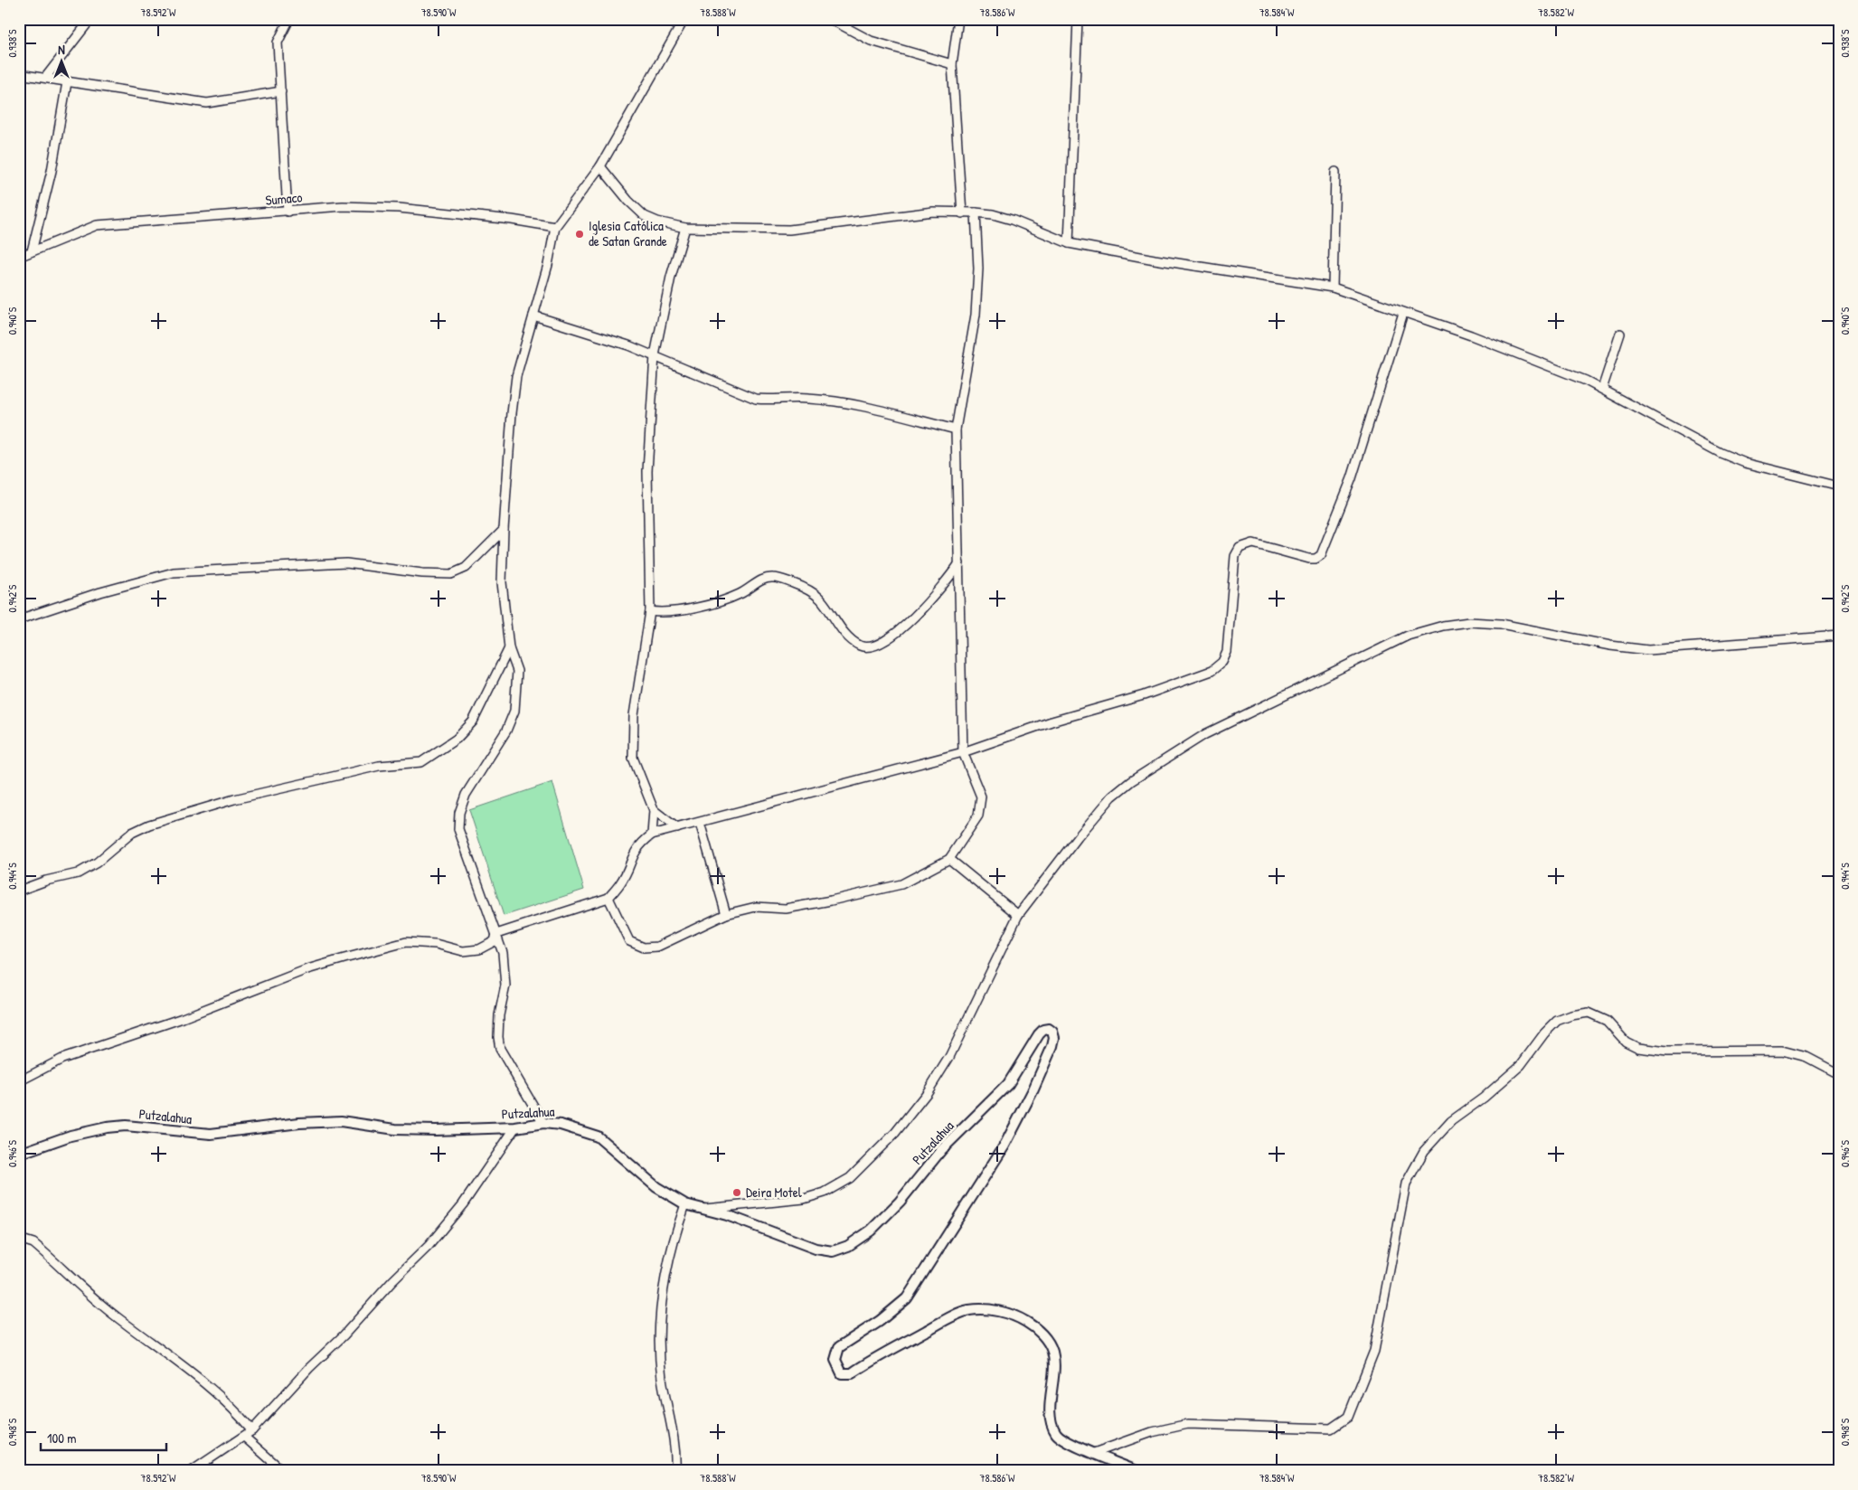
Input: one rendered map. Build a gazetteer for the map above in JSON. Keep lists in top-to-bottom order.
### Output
{
  "streets": {
    "street": ["Sumaco", "Putzalahua"]
  },
  "places": ["Iglesia Católica de Satan Grande", "Deira Motel"],
  "scale_bar": "100 m",
  "north": "top",
  "coordinates": [
    "78.592°W",
    "78.590°W",
    "78.588°W",
    "78.586°W",
    "78.584°W",
    "78.582°W",
    "0.938°S",
    "0.940°S",
    "0.942°S",
    "0.944°S",
    "0.946°S",
    "0.948°S"
  ]
}
